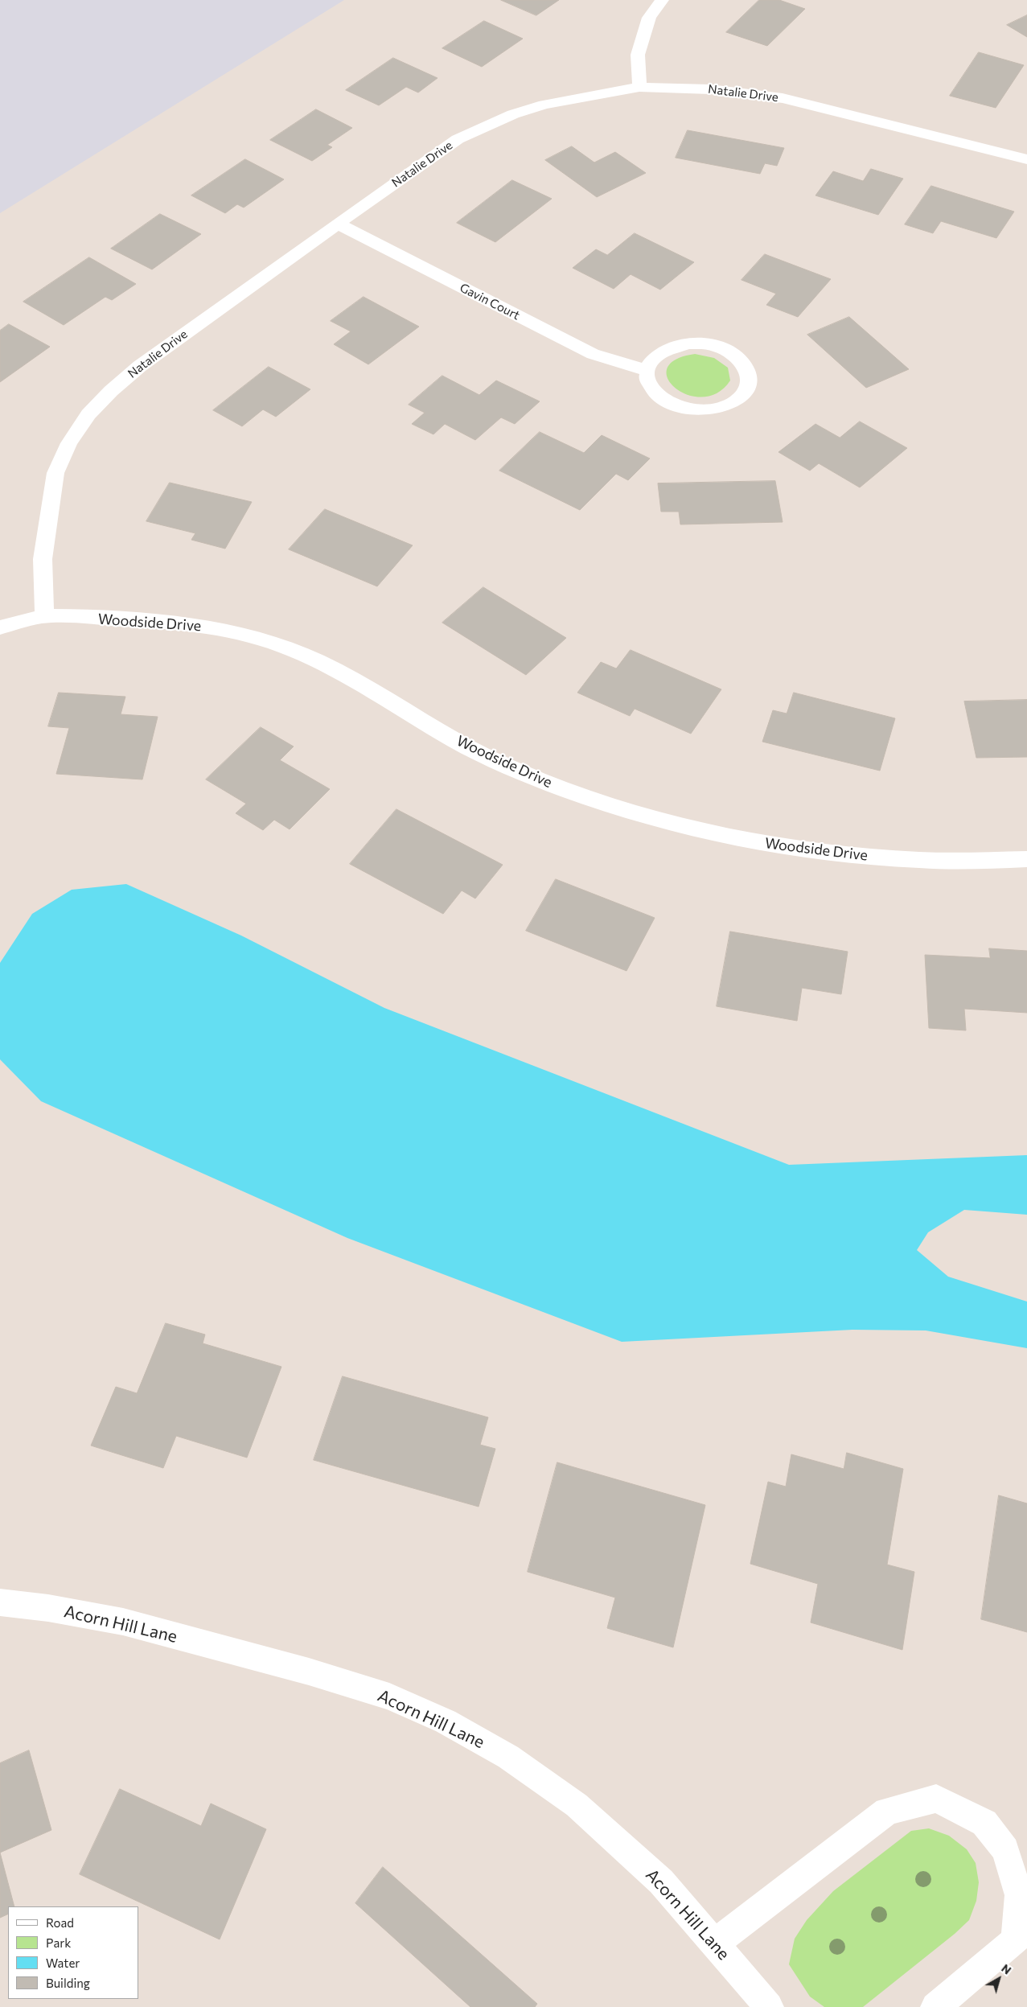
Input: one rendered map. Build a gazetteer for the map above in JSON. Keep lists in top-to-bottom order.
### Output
{
  "streets": {
    "street": [
      "Natalie Drive",
      "Gavin Court",
      "Woodside Drive",
      "Acorn Hill Lane"
    ]
  },
  "crossings": [
    ["Natalie Drive", "Gavin Court"],
    ["Natalie Drive", "Woodside Drive"]
  ],
  "legend": [
    "Road",
    "Park",
    "Water",
    "Building"
  ],
  "north": "top right"
}
